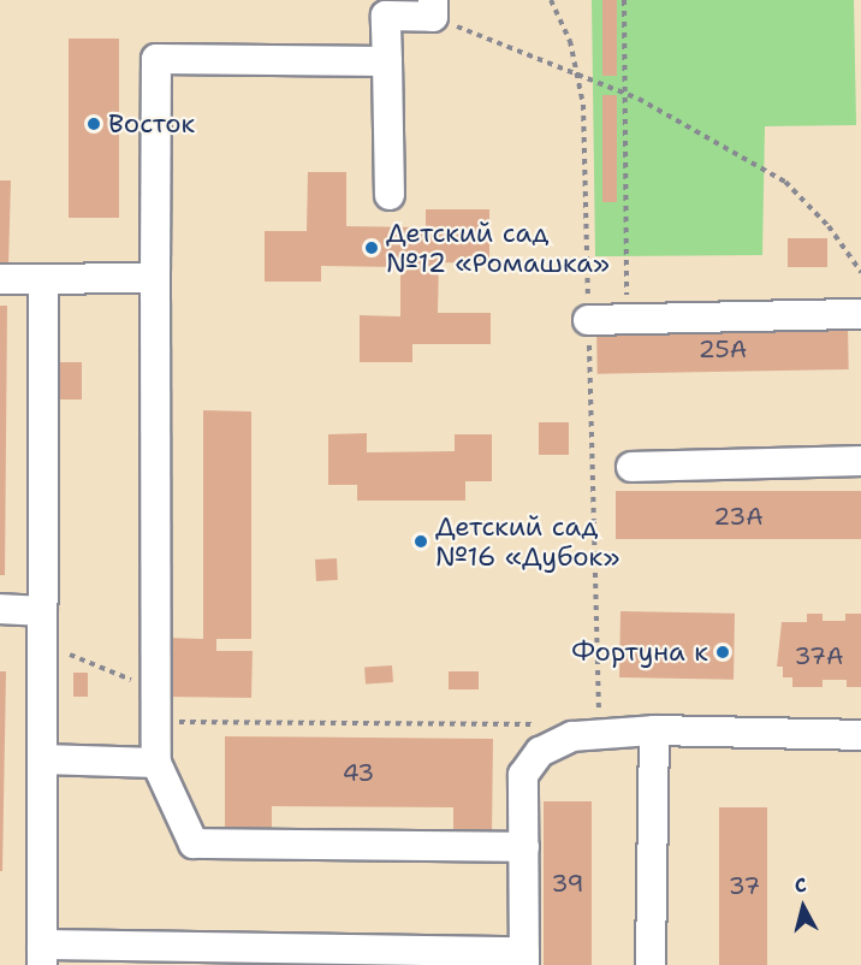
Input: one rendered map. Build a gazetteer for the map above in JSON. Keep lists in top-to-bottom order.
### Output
{
  "places": [
    "Восток",
    "Детский сад №12 «Ромашка»",
    "Детский сад №16 «Дубок»",
    "Фортуна к"
  ],
  "house_numbers": [
    "25А",
    "23А",
    "37А",
    "43",
    "39",
    "37"
  ],
  "north": "top"
}
